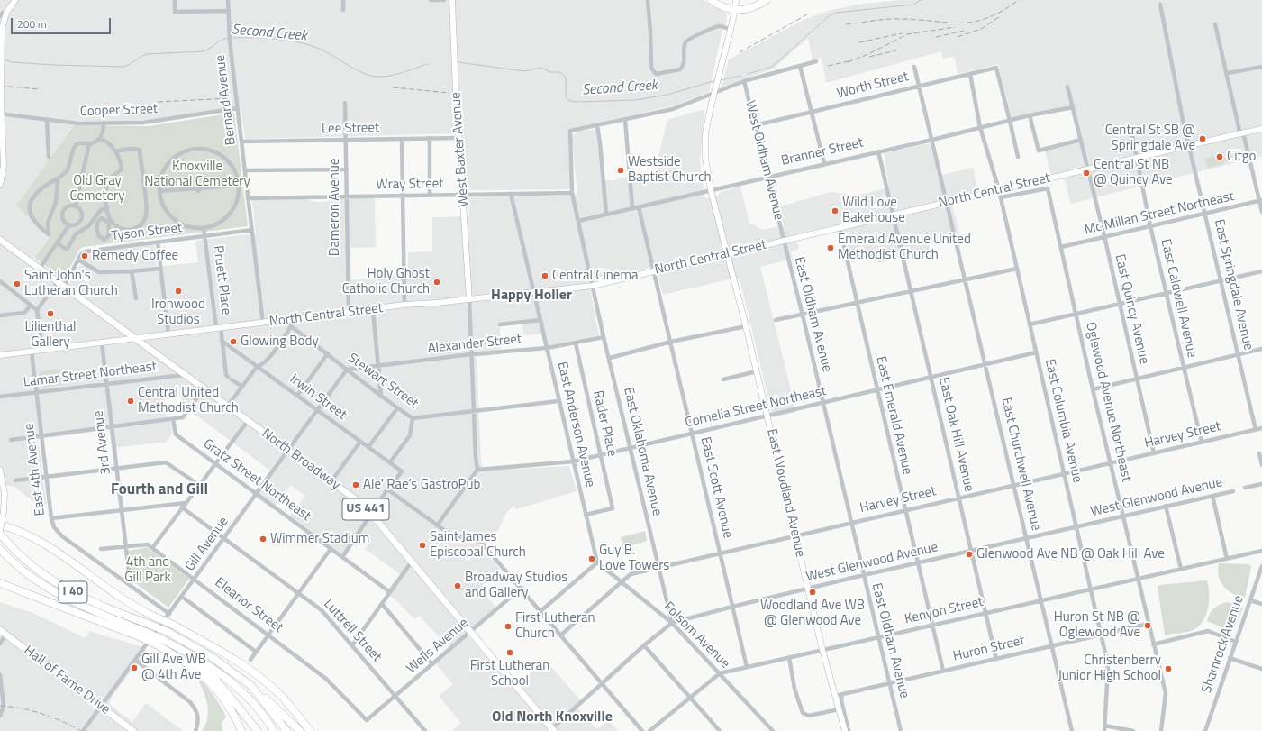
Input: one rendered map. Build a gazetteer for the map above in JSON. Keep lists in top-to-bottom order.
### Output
{
  "streets": {
    "highway": ["I 40"],
    "main road": [
      "West Baxter Avenue",
      "North Central Street",
      "North Broadway",
      "East Woodland Avenue",
      "US 441",
      "Hall of Fame Drive"
    ],
    "street": [
      "Worth Street",
      "Bernard Avenue",
      "Cooper Street",
      "Lee Street",
      "Branner Street",
      "West Oldham Avenue",
      "Wray Street",
      "Dameron Avenue",
      "Mc Millan Street Northeast",
      "Tyson Street",
      "Pruett Place",
      "East Springdale Avenue",
      "East Caldwell Avenue",
      "East Quincy Avenue",
      "East Oldham Avenue",
      "Alexander Street",
      "Lamar Street Northeast",
      "Stewart Street",
      "Irwin Street",
      "Oglewood Avenue Northeast",
      "Cornelia Street Northeast",
      "East Emerald Avenue",
      "East Columbia Avenue",
      "Rader Place",
      "East Anderson Avenue",
      "East Oak Hill Avenue",
      "Harvey Street",
      "3rd Avenue",
      "East Oklahoma Avenue",
      "East Churchwell Avenue",
      "East 4th Avenue",
      "Gratz Street Northeast",
      "East Scott Avenue",
      "West Glenwood Avenue",
      "Gill Avenue",
      "Eleanor Street",
      "Kenyon Street",
      "Luttrell Street",
      "Folsom Avenue",
      "Shamrock Avenue",
      "Wells Avenue",
      "Huron Street"
    ]
  },
  "crossings": [
    ["Worth Street", "Branner Street"],
    ["Worth Street", "West Oldham Avenue"],
    ["Worth Street", "East Columbia Avenue"],
    ["Worth Street", "East Churchwell Avenue"],
    ["Bernard Avenue", "Cooper Street"],
    ["Bernard Avenue", "Lee Street"],
    ["Bernard Avenue", "Wray Street"],
    ["Bernard Avenue", "North Central Street"],
    ["Bernard Avenue", "Tyson Street"],
    ["Lee Street", "West Baxter Avenue"],
    ["Lee Street", "Dameron Avenue"],
    ["West Baxter Avenue", "Wray Street"],
    ["West Baxter Avenue", "North Central Street"],
    ["Branner Street", "West Oldham Avenue"],
    ["Branner Street", "East Quincy Avenue"],
    ["Branner Street", "East Columbia Avenue"],
    ["Branner Street", "East Oak Hill Avenue"],
    ["Branner Street", "East Oklahoma Avenue"],
    ["Branner Street", "East Churchwell Avenue"],
    ["Branner Street", "East Scott Avenue"],
    ["Branner Street", "East Woodland Avenue"],
    ["West Oldham Avenue", "North Central Street"],
    ["West Oldham Avenue", "East Oldham Avenue"],
    ["Wray Street", "Dameron Avenue"],
    ["Wray Street", "East Anderson Avenue"],
    ["Wray Street", "East Oklahoma Avenue"],
    ["North Central Street", "Dameron Avenue"],
    ["North Central Street", "Pruett Place"],
    ["North Central Street", "East Springdale Avenue"],
    ["North Central Street", "East Caldwell Avenue"],
    ["North Central Street", "East Quincy Avenue"],
    ["North Central Street", "East Oldham Avenue"],
    ["North Central Street", "East Emerald Avenue"],
    ["North Central Street", "East Columbia Avenue"],
    ["North Central Street", "East Anderson Avenue"],
    ["North Central Street", "East Oak Hill Avenue"],
    ["North Central Street", "3rd Avenue"],
    ["North Central Street", "East Oklahoma Avenue"],
    ["North Central Street", "North Broadway"],
    ["North Central Street", "East Churchwell Avenue"],
    ["North Central Street", "East 4th Avenue"],
    ["North Central Street", "East Scott Avenue"],
    ["North Central Street", "East Woodland Avenue"],
    ["Mc Millan Street Northeast", "East Springdale Avenue"],
    ["Mc Millan Street Northeast", "East Caldwell Avenue"],
    ["Mc Millan Street Northeast", "East Quincy Avenue"],
    ["Mc Millan Street Northeast", "Oglewood Avenue Northeast"],
    ["Tyson Street", "Pruett Place"],
    ["Tyson Street", "North Broadway"],
    ["Pruett Place", "Irwin Street"],
    ["East Springdale Avenue", "Harvey Street"],
    ["East Caldwell Avenue", "Harvey Street"],
    ["East Quincy Avenue", "Harvey Street"],
    ["East Oldham Avenue", "Cornelia Street Northeast"],
    ["East Oldham Avenue", "Harvey Street"],
    ["East Oldham Avenue", "West Glenwood Avenue"],
    ["East Oldham Avenue", "Kenyon Street"],
    ["East Oldham Avenue", "Huron Street"],
    ["Alexander Street", "Stewart Street"],
    ["Alexander Street", "Rader Place"],
    ["Alexander Street", "East Anderson Avenue"],
    ["Alexander Street", "East Oklahoma Avenue"],
    ["Alexander Street", "Gill Avenue"],
    ["Lamar Street Northeast", "3rd Avenue"],
    ["Lamar Street Northeast", "North Broadway"],
    ["Lamar Street Northeast", "East 4th Avenue"],
    ["Stewart Street", "East Anderson Avenue"],
    ["Stewart Street", "Gill Avenue"],
    ["Irwin Street", "Gill Avenue"],
    ["Oglewood Avenue Northeast", "East Columbia Avenue"],
    ["Oglewood Avenue Northeast", "Harvey Street"],
    ["Oglewood Avenue Northeast", "West Glenwood Avenue"],
    ["Oglewood Avenue Northeast", "Kenyon Street"],
    ["Oglewood Avenue Northeast", "Huron Street"],
    ["Cornelia Street Northeast", "East Emerald Avenue"],
    ["Cornelia Street Northeast", "East Columbia Avenue"],
    ["Cornelia Street Northeast", "Rader Place"],
    ["Cornelia Street Northeast", "East Anderson Avenue"],
    ["Cornelia Street Northeast", "East Oak Hill Avenue"],
    ["Cornelia Street Northeast", "East Oklahoma Avenue"],
    ["Cornelia Street Northeast", "East Churchwell Avenue"],
    ["Cornelia Street Northeast", "East Scott Avenue"],
    ["Cornelia Street Northeast", "East Woodland Avenue"],
    ["East Emerald Avenue", "Harvey Street"],
    ["East Emerald Avenue", "West Glenwood Avenue"],
    ["East Emerald Avenue", "Kenyon Street"],
    ["East Emerald Avenue", "Huron Street"],
    ["East Columbia Avenue", "Harvey Street"],
    ["East Columbia Avenue", "West Glenwood Avenue"],
    ["East Columbia Avenue", "Kenyon Street"],
    ["East Columbia Avenue", "Huron Street"],
    ["Rader Place", "East Anderson Avenue"],
    ["East Anderson Avenue", "Folsom Avenue"],
    ["East Oak Hill Avenue", "Harvey Street"],
    ["East Oak Hill Avenue", "West Glenwood Avenue"],
    ["East Oak Hill Avenue", "Kenyon Street"],
    ["East Oak Hill Avenue", "Huron Street"],
    ["Harvey Street", "East Oklahoma Avenue"],
    ["Harvey Street", "East Churchwell Avenue"],
    ["Harvey Street", "East Scott Avenue"],
    ["Harvey Street", "East Woodland Avenue"],
    ["Harvey Street", "Folsom Avenue"],
    ["3rd Avenue", "East 4th Avenue"],
    ["3rd Avenue", "Eleanor Street"],
    ["East Oklahoma Avenue", "West Glenwood Avenue"],
    ["East Oklahoma Avenue", "Folsom Avenue"],
    ["North Broadway", "West Glenwood Avenue"],
    ["North Broadway", "Gill Avenue"],
    ["North Broadway", "Wells Avenue"],
    ["East Churchwell Avenue", "West Glenwood Avenue"],
    ["East Churchwell Avenue", "Kenyon Street"],
    ["East Churchwell Avenue", "Huron Street"],
    ["East 4th Avenue", "Gill Avenue"],
    ["Gratz Street Northeast", "Gill Avenue"],
    ["East Scott Avenue", "West Glenwood Avenue"],
    ["East Scott Avenue", "Kenyon Street"],
    ["East Woodland Avenue", "West Glenwood Avenue"],
    ["East Woodland Avenue", "Kenyon Street"],
    ["East Woodland Avenue", "Huron Street"],
    ["West Glenwood Avenue", "Folsom Avenue"],
    ["Gill Avenue", "Eleanor Street"],
    ["Gill Avenue", "Luttrell Street"],
    ["Gill Avenue", "Hall of Fame Drive"],
    ["Eleanor Street", "Wells Avenue"],
    ["Kenyon Street", "Folsom Avenue"],
    ["Luttrell Street", "Wells Avenue"]
  ],
  "districts": ["Happy Holler", "Fourth and Gill", "Old North Knoxville"],
  "water": ["Second Creek"],
  "parks": ["Knoxville National Cemetery", "Old Gray Cemetery", "4th and Gill Park"],
  "places": [
    "Central St SB @ Springdale Ave",
    "Citgo",
    "Westside Baptist Church",
    "Central St NB @ Quincy Ave",
    "Wild Love Bakehouse",
    "Emerald Avenue United Methodist Church",
    "Remedy Coffee",
    "Central Cinema",
    "Holy Ghost Catholic Church",
    "Saint John's Lutheran Church",
    "Ironwood Studios",
    "Lilienthal Gallery",
    "Glowing Body",
    "Central United Methodist Church",
    "Ale' Rae’s GastroPub",
    "Wimmer Stadium",
    "Saint James Episcopal Church",
    "Glenwood Ave NB @ Oak Hill Ave",
    "Guy B. Love Towers",
    "Broadway Studios and Gallery",
    "Woodland Ave WB @ Glenwood Ave",
    "Huron St NB @ Oglewood Ave",
    "First Lutheran Church",
    "First Lutheran School",
    "Gill Ave WB @ 4th Ave",
    "Christenberry Junior High School"
  ],
  "scale_bar": "200 m"
}
